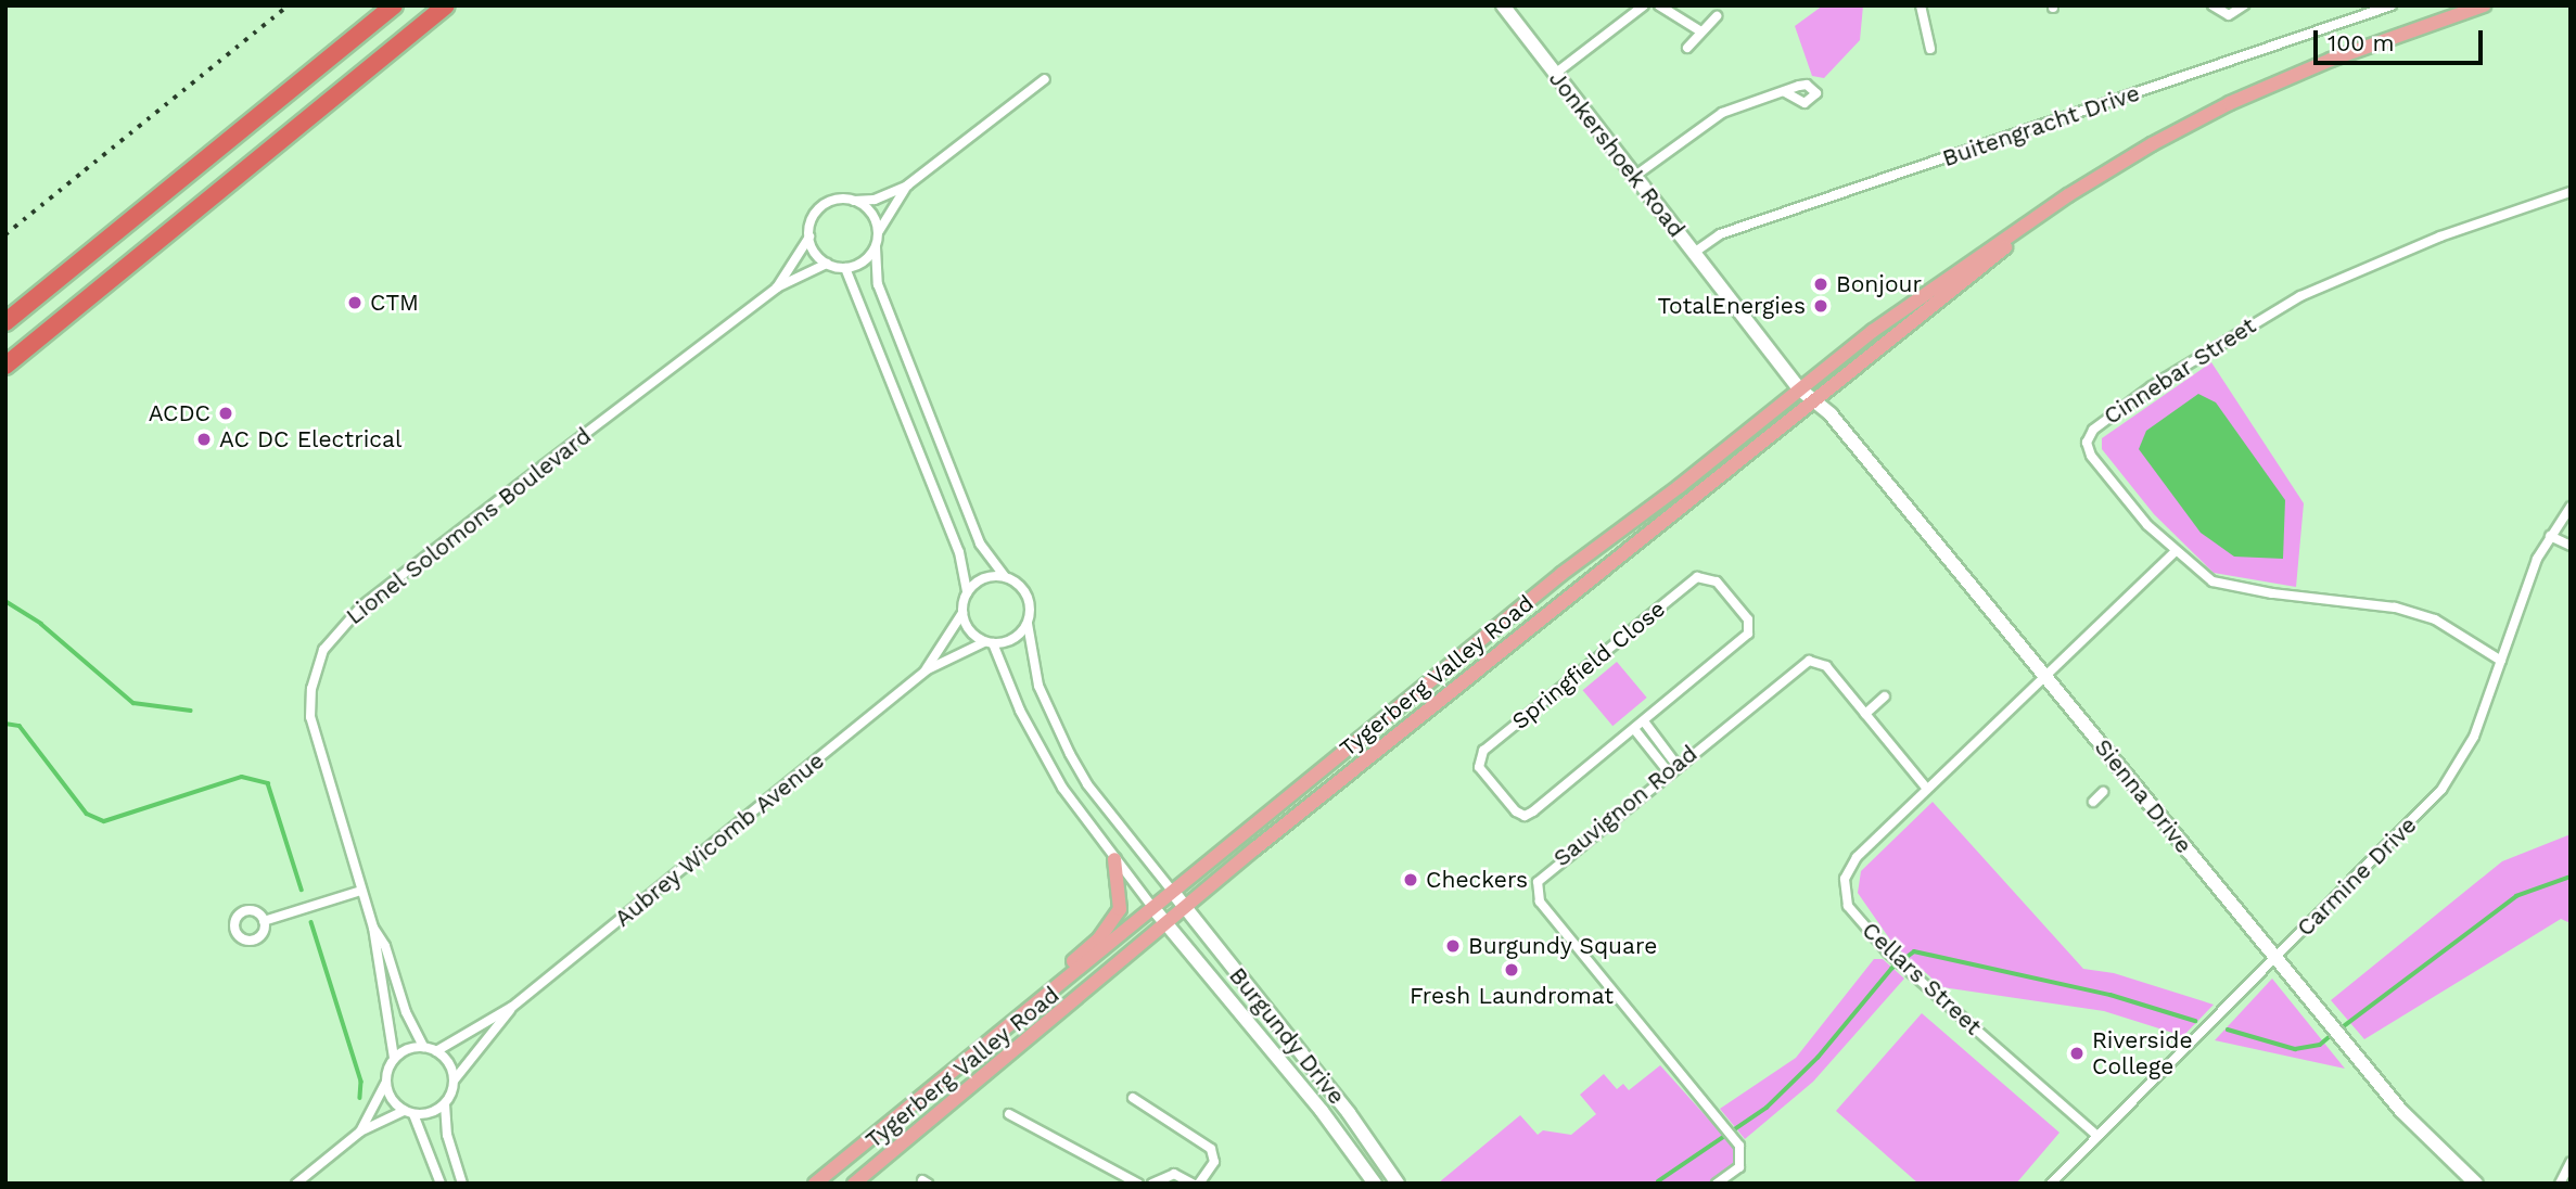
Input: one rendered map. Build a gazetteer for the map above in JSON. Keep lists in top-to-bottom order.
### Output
{
  "streets": {
    "main road": ["Tygerberg Valley Road"],
    "street": [
      "Buitengracht Drive",
      "Jonkershoek Road",
      "Cinnebar Street",
      "Lionel Solomons Boulevard",
      "Springfield Close",
      "Sienna Drive",
      "Sauvignon Road",
      "Aubrey Wicomb Avenue",
      "Carmine Drive",
      "Cellars Street",
      "Burgundy Drive"
    ]
  },
  "crossings": [
    ["Buitengracht Drive", "Jonkershoek Road"],
    ["Jonkershoek Road", "Tygerberg Valley Road"],
    ["Jonkershoek Road", "Sienna Drive"],
    ["Cinnebar Street", "Carmine Drive"],
    ["Cinnebar Street", "Cellars Street"],
    ["Lionel Solomons Boulevard", "Aubrey Wicomb Avenue"],
    ["Tygerberg Valley Road", "Sienna Drive"],
    ["Tygerberg Valley Road", "Burgundy Drive"],
    ["Sienna Drive", "Carmine Drive"],
    ["Sienna Drive", "Cellars Street"],
    ["Sauvignon Road", "Cellars Street"],
    ["Carmine Drive", "Cellars Street"]
  ],
  "places": [
    "Bonjour",
    "CTM",
    "TotalEnergies",
    "ACDC",
    "AC DC Electrical",
    "Checkers",
    "Burgundy Square",
    "Fresh Laundromat",
    "Riverside College"
  ],
  "scale_bar": "100 m"
}
